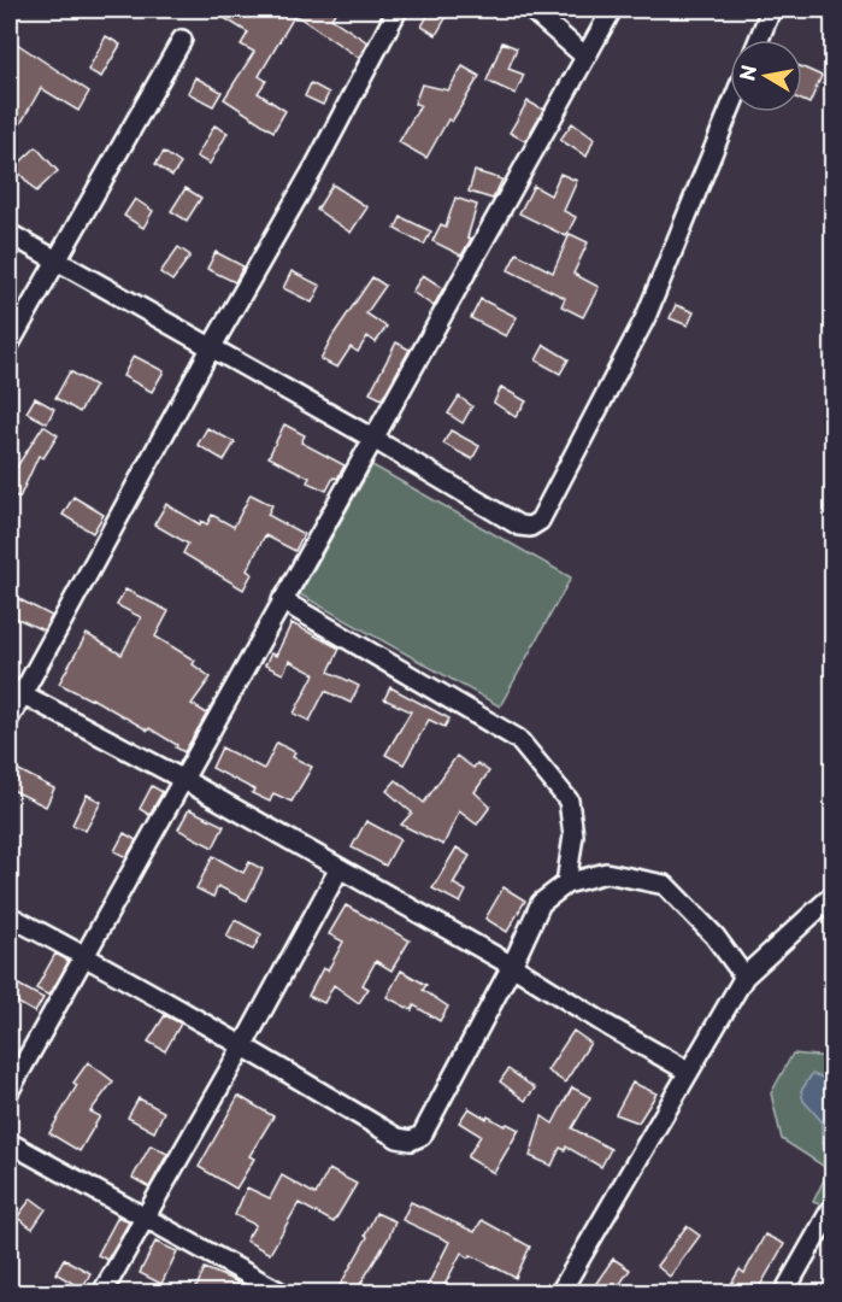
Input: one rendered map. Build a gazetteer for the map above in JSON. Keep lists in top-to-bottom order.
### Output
{
  "north": "left"
}
